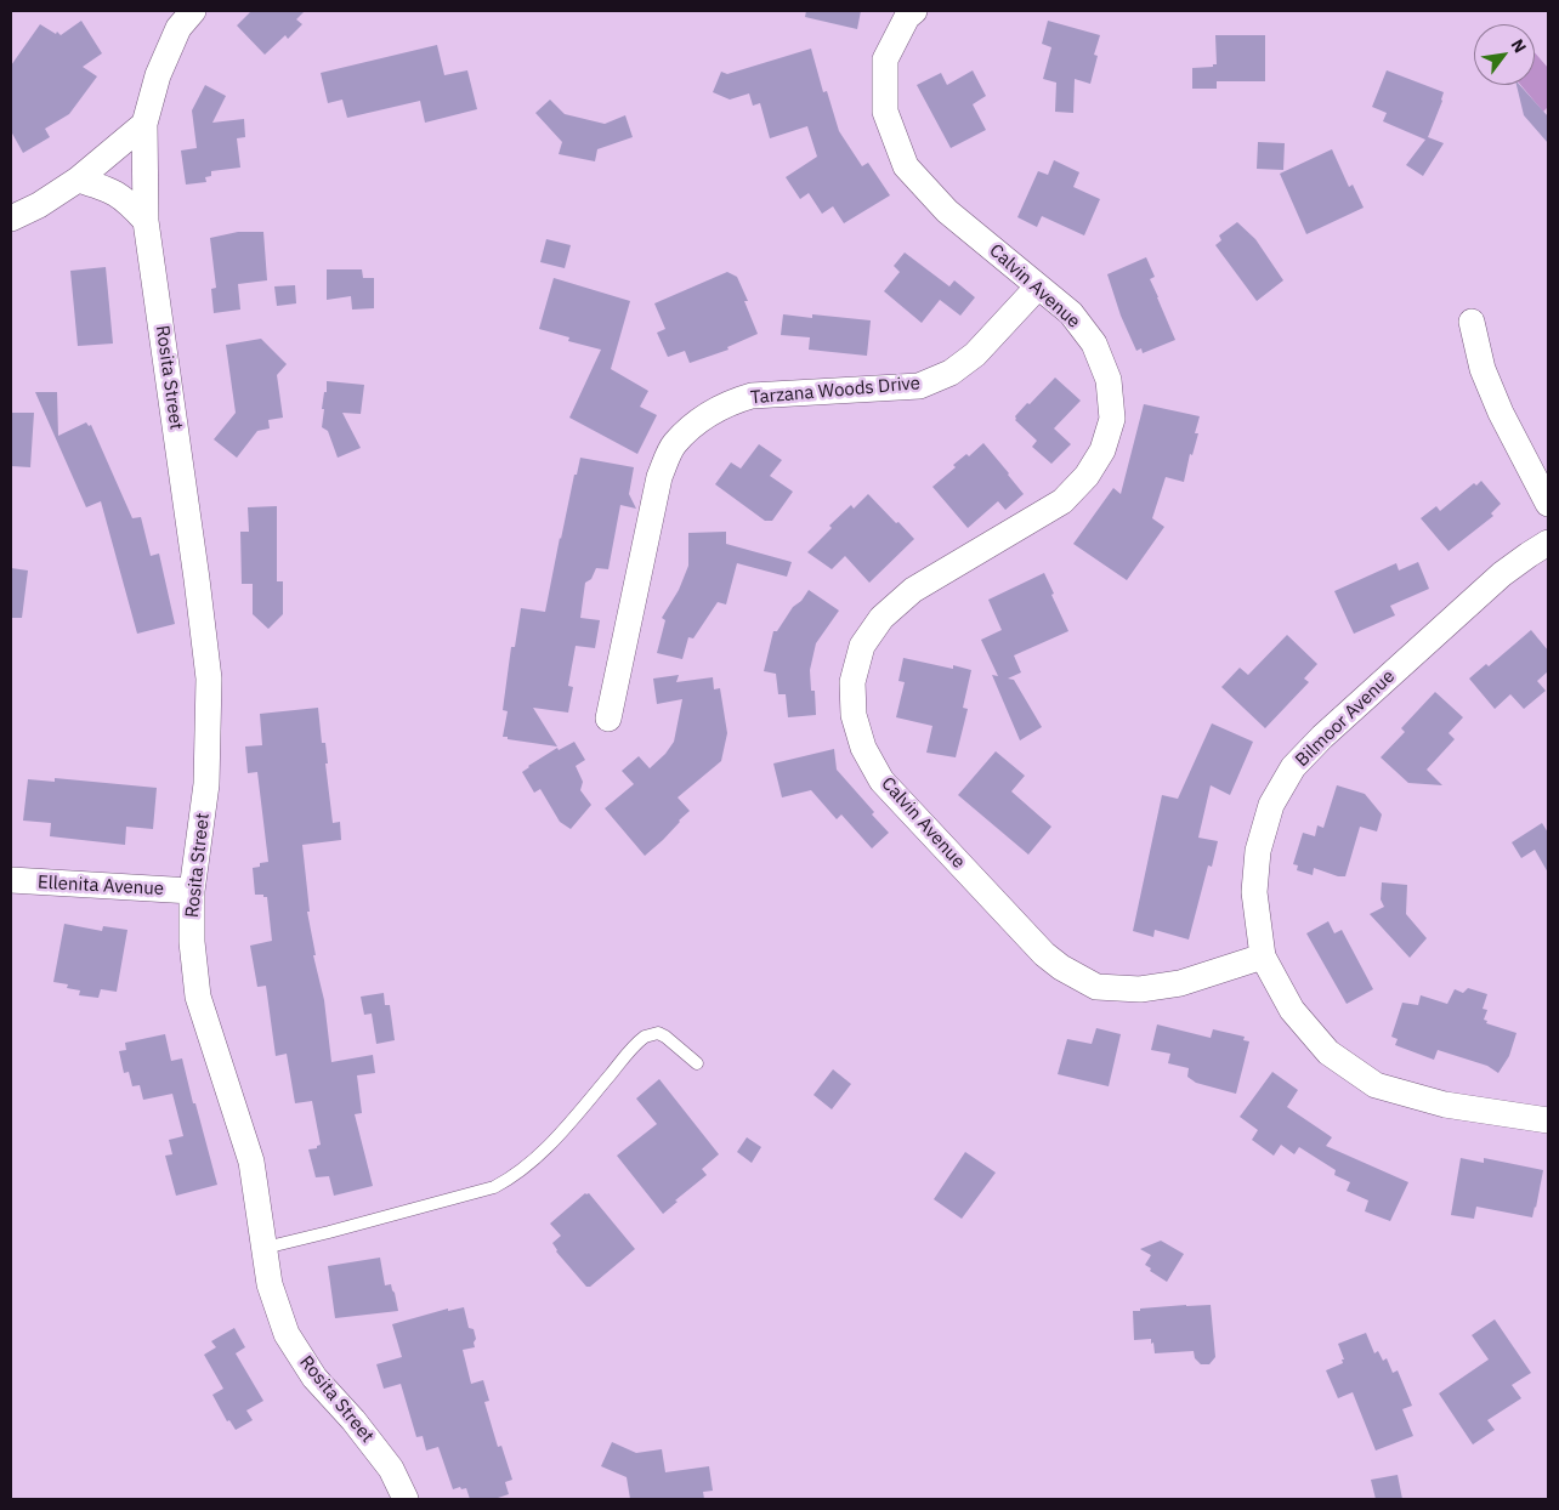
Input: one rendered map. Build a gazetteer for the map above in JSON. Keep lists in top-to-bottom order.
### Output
{
  "streets": {
    "street": [
      "Calvin Avenue",
      "Rosita Street",
      "Tarzana Woods Drive",
      "Bilmoor Avenue",
      "Ellenita Avenue"
    ]
  },
  "crossings": [
    ["Calvin Avenue", "Tarzana Woods Drive"],
    ["Calvin Avenue", "Bilmoor Avenue"],
    ["Rosita Street", "Ellenita Avenue"]
  ],
  "north": "top right"
}
